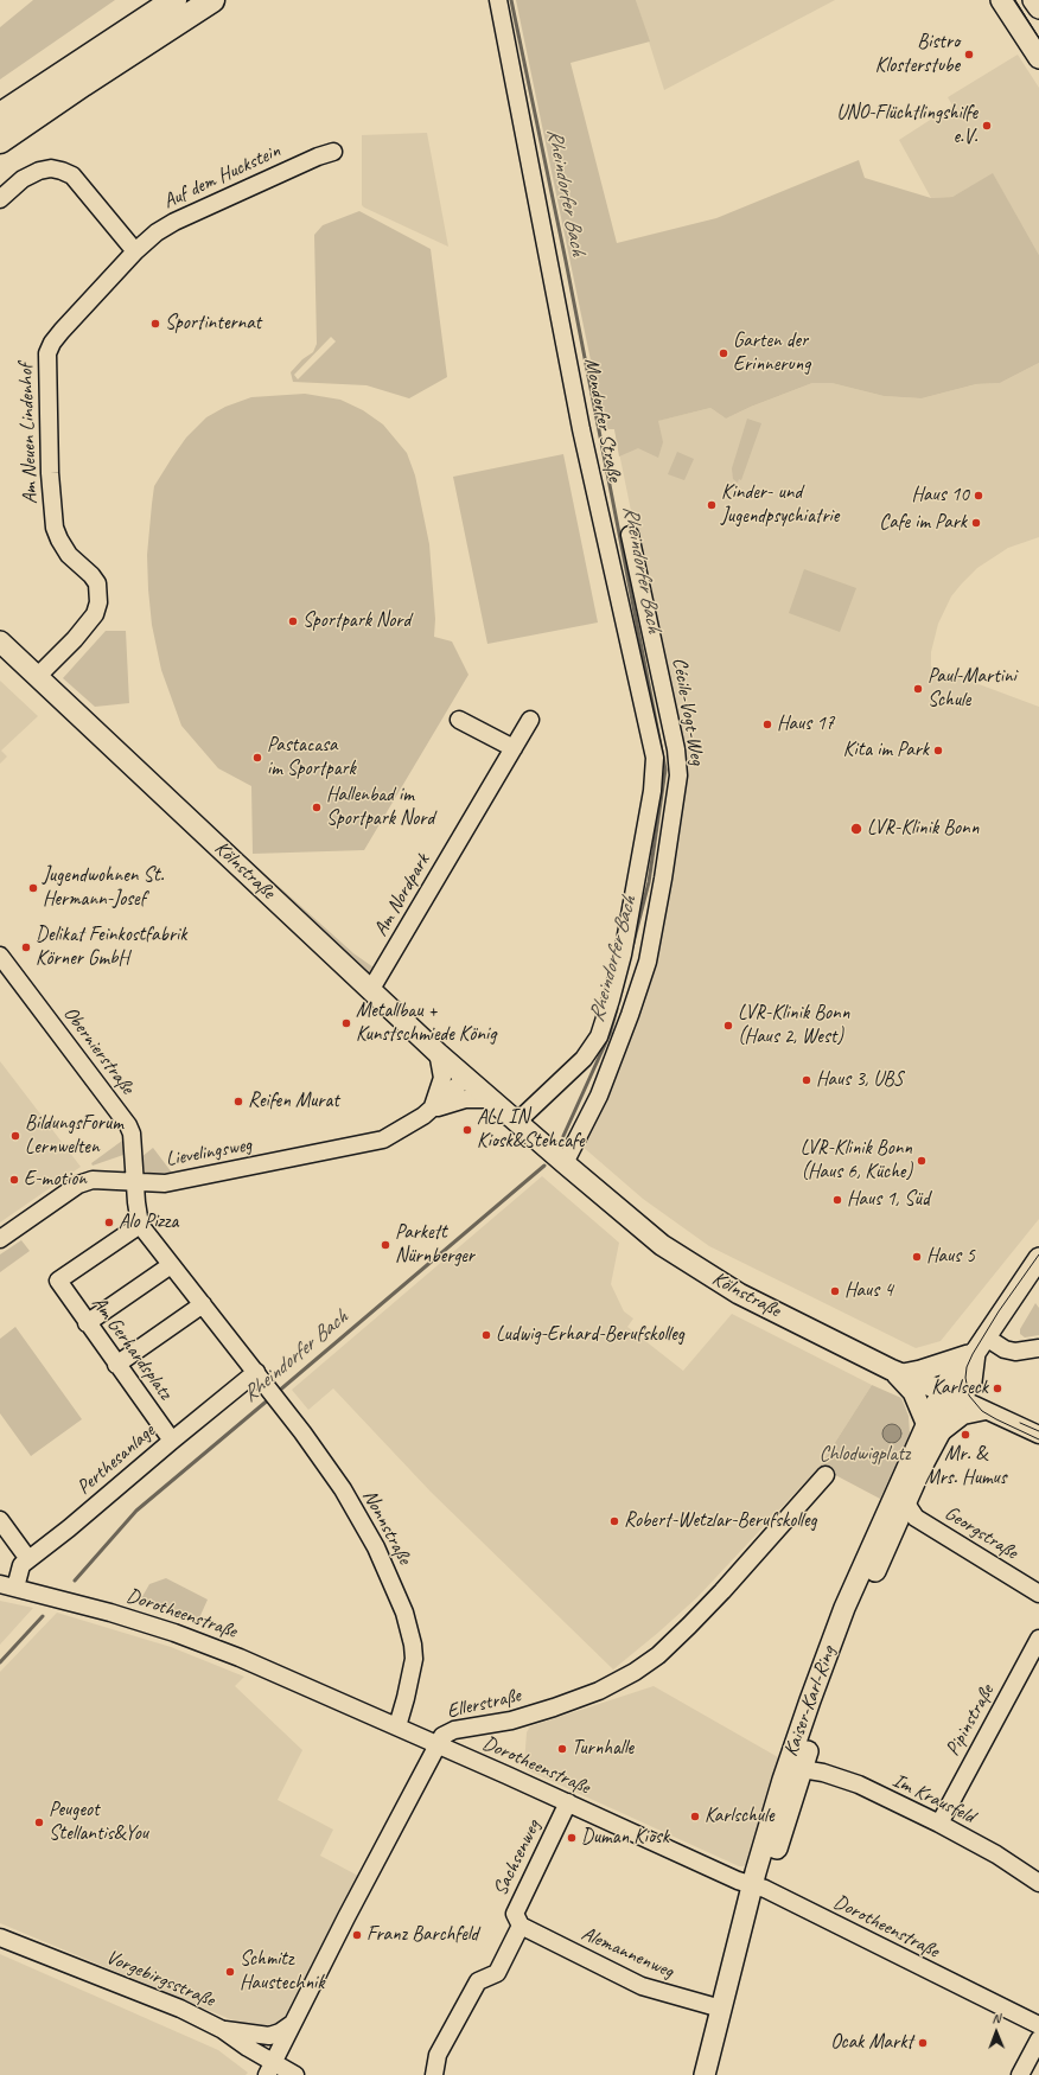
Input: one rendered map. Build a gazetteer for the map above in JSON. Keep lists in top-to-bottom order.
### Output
{
  "streets": {
    "main road": ["Kölnstraße", "Kaiser-Karl-Ring"],
    "street": [
      "Auf dem Huckstein",
      "Mondorfer Straße",
      "Am Neuen Lindenhof",
      "Cécile-Vogt-Weg",
      "Am Nordpark",
      "Obernierstraße",
      "Lievelingsweg",
      "Am Gerhardsplatz",
      "Perthesanlage",
      "Nonnstraße",
      "Georgstraße",
      "Dorotheenstraße",
      "Ellerstraße",
      "Pipinstraße",
      "Im Krausfeld",
      "Sachsenweg",
      "Alemannenweg",
      "Vorgebirgsstraße"
    ]
  },
  "crossings": [
    ["Auf dem Huckstein", "Am Neuen Lindenhof"],
    ["Mondorfer Straße", "Kölnstraße"],
    ["Am Neuen Lindenhof", "Kölnstraße"],
    ["Cécile-Vogt-Weg", "Kölnstraße"],
    ["Kölnstraße", "Am Nordpark"],
    ["Kölnstraße", "Lievelingsweg"],
    ["Kölnstraße", "Kaiser-Karl-Ring"],
    ["Obernierstraße", "Lievelingsweg"],
    ["Obernierstraße", "Am Gerhardsplatz"],
    ["Obernierstraße", "Nonnstraße"],
    ["Am Gerhardsplatz", "Perthesanlage"],
    ["Am Gerhardsplatz", "Nonnstraße"],
    ["Perthesanlage", "Nonnstraße"],
    ["Perthesanlage", "Dorotheenstraße"],
    ["Nonnstraße", "Dorotheenstraße"],
    ["Georgstraße", "Kaiser-Karl-Ring"],
    ["Dorotheenstraße", "Kaiser-Karl-Ring"],
    ["Dorotheenstraße", "Ellerstraße"],
    ["Dorotheenstraße", "Sachsenweg"],
    ["Kaiser-Karl-Ring", "Im Krausfeld"],
    ["Kaiser-Karl-Ring", "Alemannenweg"],
    ["Ellerstraße", "Vorgebirgsstraße"],
    ["Pipinstraße", "Im Krausfeld"],
    ["Sachsenweg", "Alemannenweg"]
  ],
  "water": ["Rheindorfer Bach"],
  "parks": ["Chlodwigplatz"],
  "places": [
    "Bistro Klosterstube",
    "UNO-Flüchtlingshilfe e.V.",
    "Sportinternat",
    "Garten der Erinnerung",
    "Haus 10",
    "Kinder- und Jugendpsychiatrie",
    "Cafe im Park",
    "Sportpark Nord",
    "Paul-Martini Schule",
    "Haus 17",
    "Kita im Park",
    "Pastacasa im Sportpark",
    "Hallenbad im Sportpark Nord",
    "LVR-Klinik Bonn",
    "Jugendwohnen St. Hermann-Josef",
    "Delikat Feinkostfabrik Körner GmbH",
    "Metallbau + Kunstschmiede König",
    "LVR-Klinik Bonn (Haus 2, West)",
    "Haus 3, UBS",
    "Reifen Murat",
    "ALL IN Kiosk&Stehcafe",
    "BildungsForum Lernwelten",
    "LVR-Klinik Bonn (Haus 6, Küche)",
    "E-motion",
    "Haus 1, Süd",
    "Alo Pizza",
    "Parkett Nürnberger",
    "Haus 5",
    "Haus 4",
    "Ludwig-Erhard-Berufskolleg",
    "Karlseck",
    "Mr. & Mrs. Humus",
    "Robert-Wetzlar-Berufskolleg",
    "Turnhalle",
    "Karlschule",
    "Peugeot Stellantis&You",
    "Duman Kiosk",
    "Franz Barchfeld",
    "Schmitz Haustechnik",
    "Ocak Markt"
  ],
  "north": "top"
}
